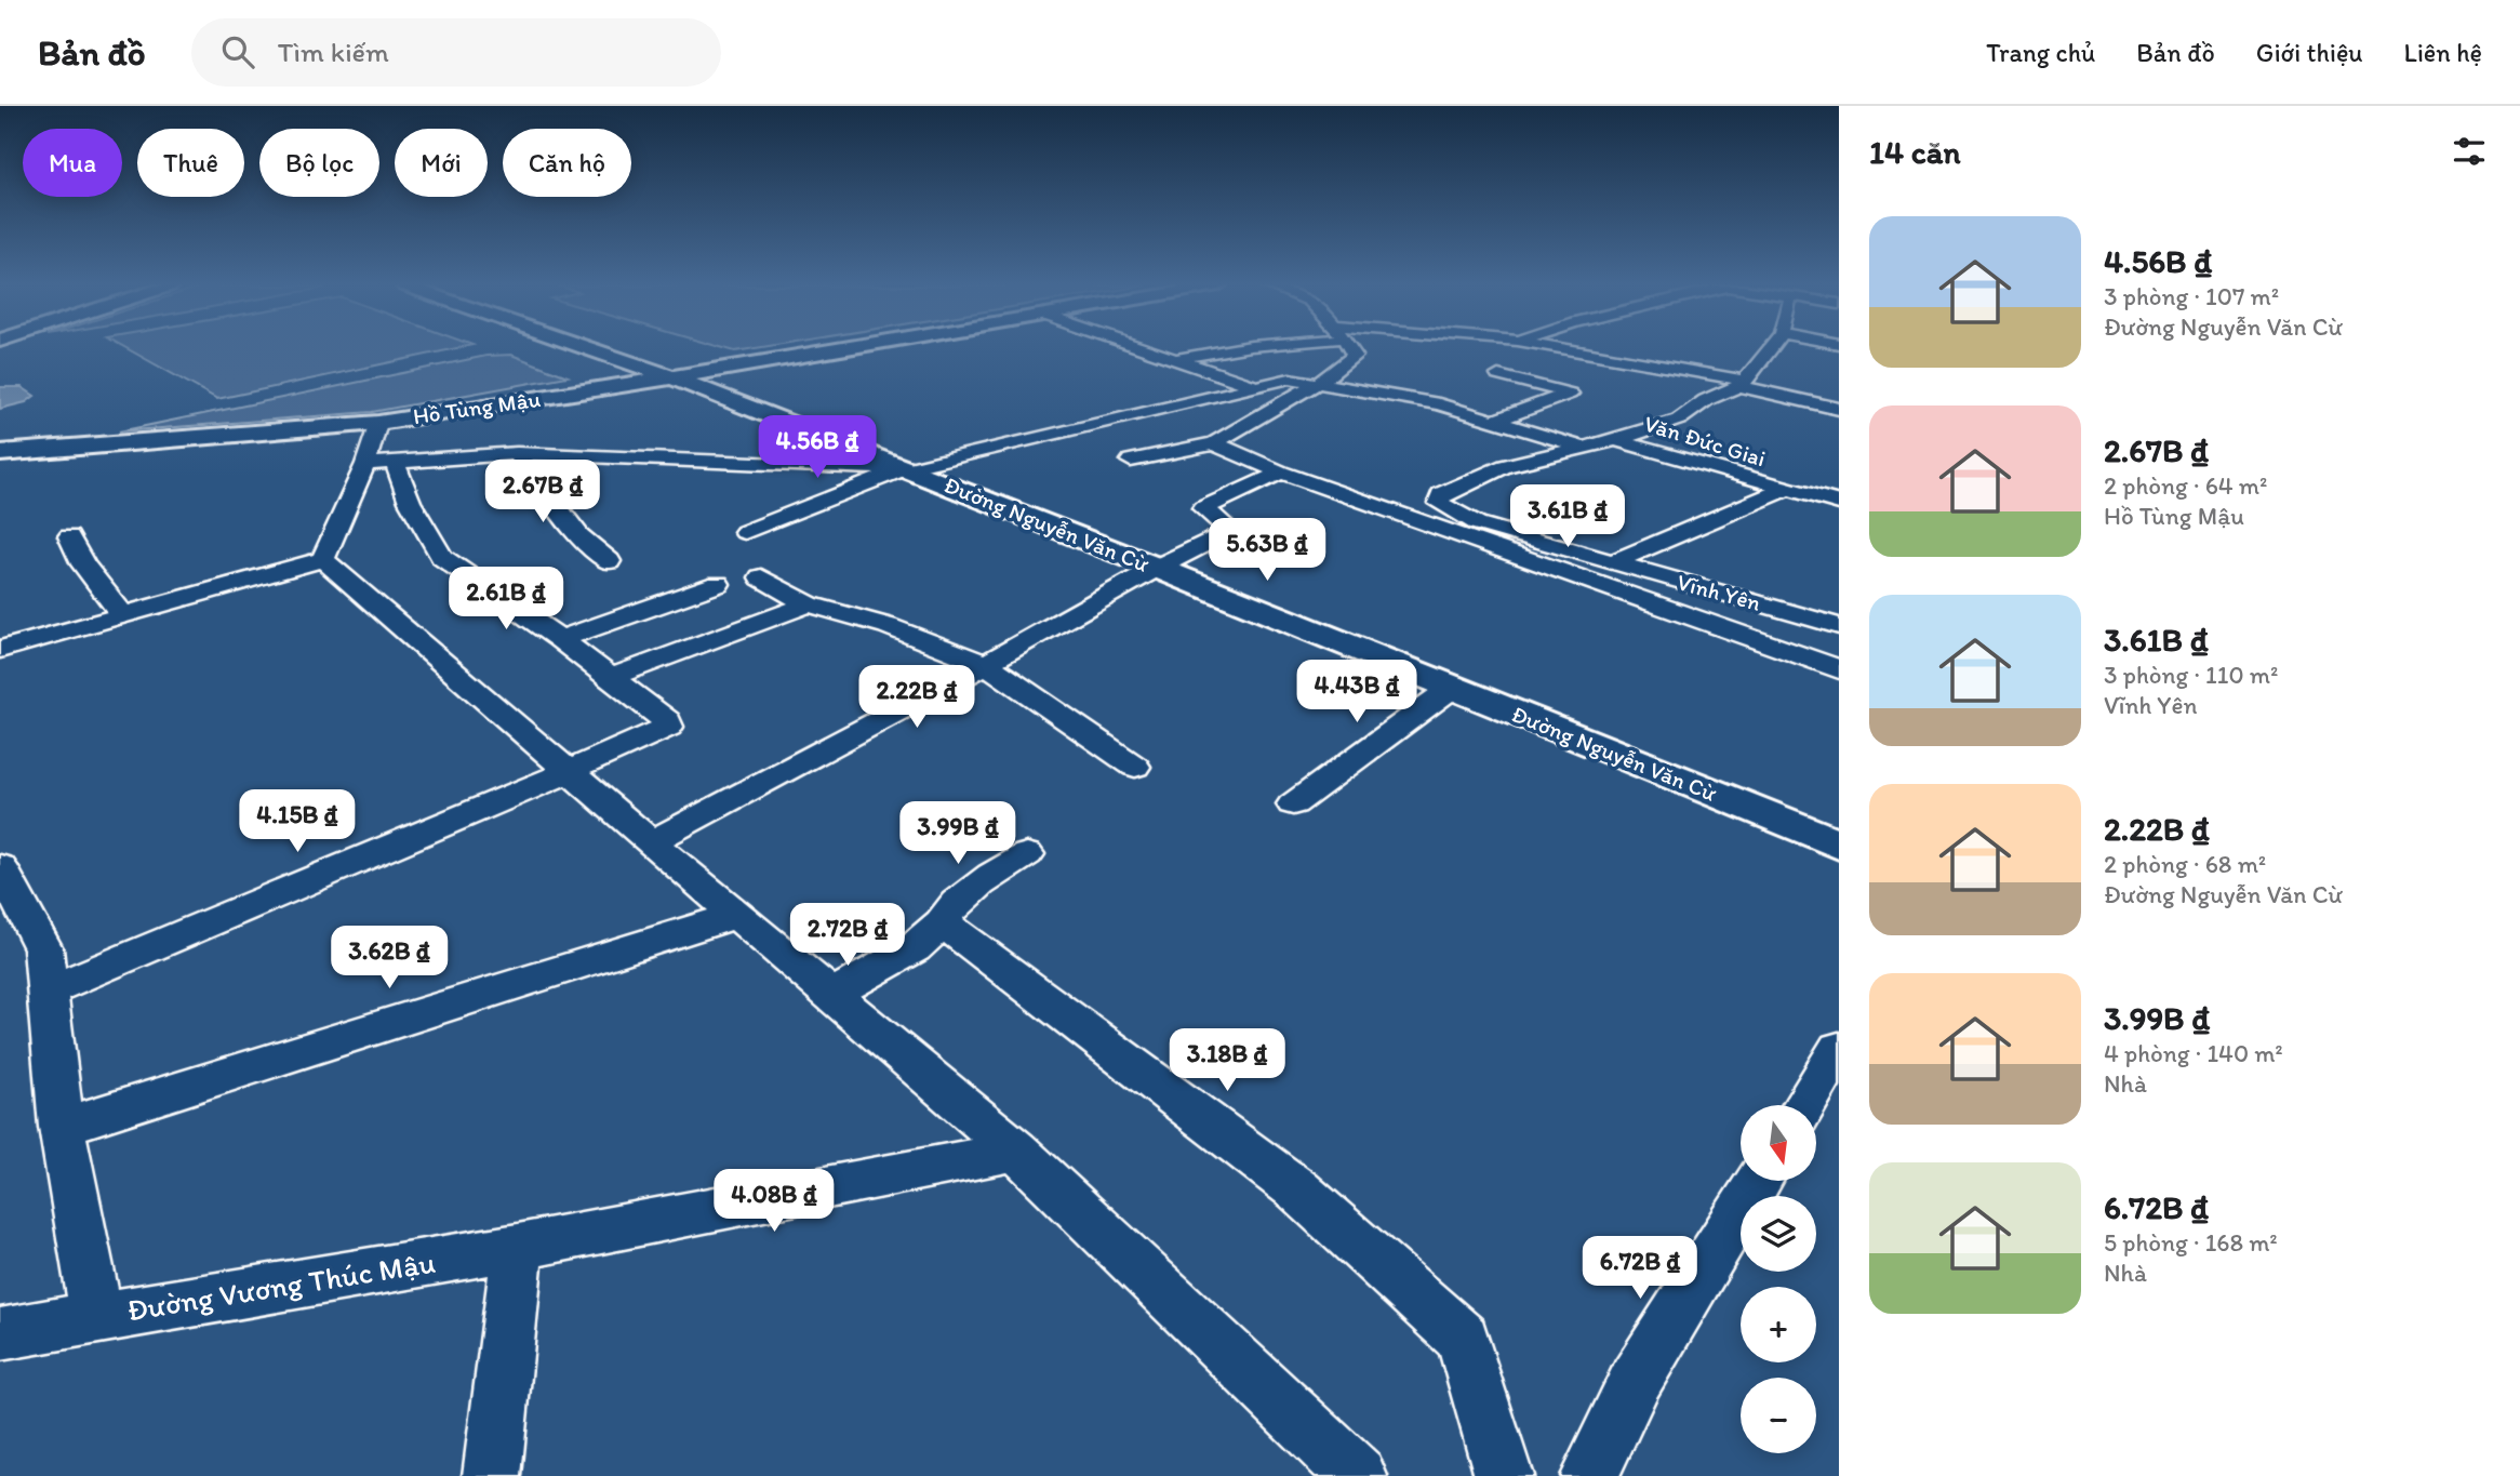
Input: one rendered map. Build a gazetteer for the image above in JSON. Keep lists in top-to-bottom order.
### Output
{
  "streets": {
    "main road": ["Hồ Tùng Mậu", "Đường Nguyễn Văn Cừ"],
    "street": ["Văn Đức Giai", "Vĩnh Yên", "Đường Vương Thúc Mậu"]
  },
  "crossings": [
    ["Hồ Tùng Mậu", "Đường Nguyễn Văn Cừ"],
    ["Văn Đức Giai", "Vĩnh Yên"]
  ],
  "north": "bottom",
  "page": {
    "header": "Bản đồ",
    "search": "Tìm kiếm",
    "nav": [
      "Trang chủ",
      "Bản đồ",
      "Giới thiệu",
      "Liên hệ"
    ],
    "heading": "14 căn",
    "chip": [
      "Mua",
      "Thuê",
      "Bộ lọc",
      "Mới",
      "Căn hộ"
    ],
    "list": [
      {
        "name": "4.56B ₫",
        "note": "3 phòng · 107 m² · Đường Nguyễn Văn Cừ"
      },
      {
        "name": "2.67B ₫",
        "note": "2 phòng · 64 m² · Hồ Tùng Mậu"
      },
      {
        "name": "3.61B ₫",
        "note": "3 phòng · 110 m² · Vĩnh Yên"
      },
      {
        "name": "2.22B ₫",
        "note": "2 phòng · 68 m² · Đường Nguyễn Văn Cừ"
      },
      {
        "name": "3.99B ₫",
        "note": "4 phòng · 140 m² · Nhà"
      },
      {
        "name": "6.72B ₫",
        "note": "5 phòng · 168 m² · Nhà"
      }
    ],
    "price": [
      "4.56B ₫",
      "2.67B ₫",
      "3.61B ₫",
      "5.63B ₫",
      "2.61B ₫",
      "4.43B ₫",
      "2.22B ₫",
      "4.15B ₫",
      "3.99B ₫",
      "2.72B ₫",
      "3.62B ₫",
      "3.18B ₫",
      "4.08B ₫",
      "6.72B ₫"
    ],
    "map_buttons": ["+", "−"]
  }
}
